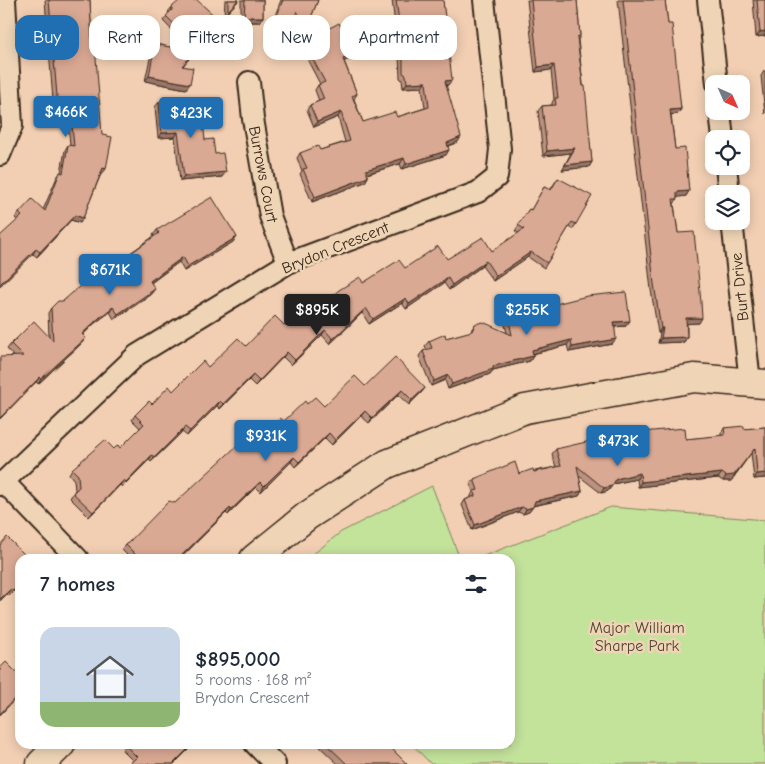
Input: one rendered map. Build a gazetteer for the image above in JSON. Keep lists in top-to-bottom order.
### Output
{
  "streets": {
    "street": ["Burrows Court", "Brydon Crescent", "Burt Drive"]
  },
  "crossings": [
    ["Burrows Court", "Brydon Crescent"]
  ],
  "parks": ["Major William Sharpe Park"],
  "north": "bottom right",
  "page": {
    "chip": [
      "Buy",
      "Rent",
      "Filters",
      "New",
      "Apartment"
    ],
    "price": [
      "$466K",
      "$423K",
      "$671K",
      "$895K",
      "$255K",
      "$931K",
      "$473K"
    ],
    "heading": "7 homes",
    "list": [
      {
        "name": "$895,000",
        "note": "5 rooms · 168 m² · Brydon Crescent"
      }
    ]
  }
}
